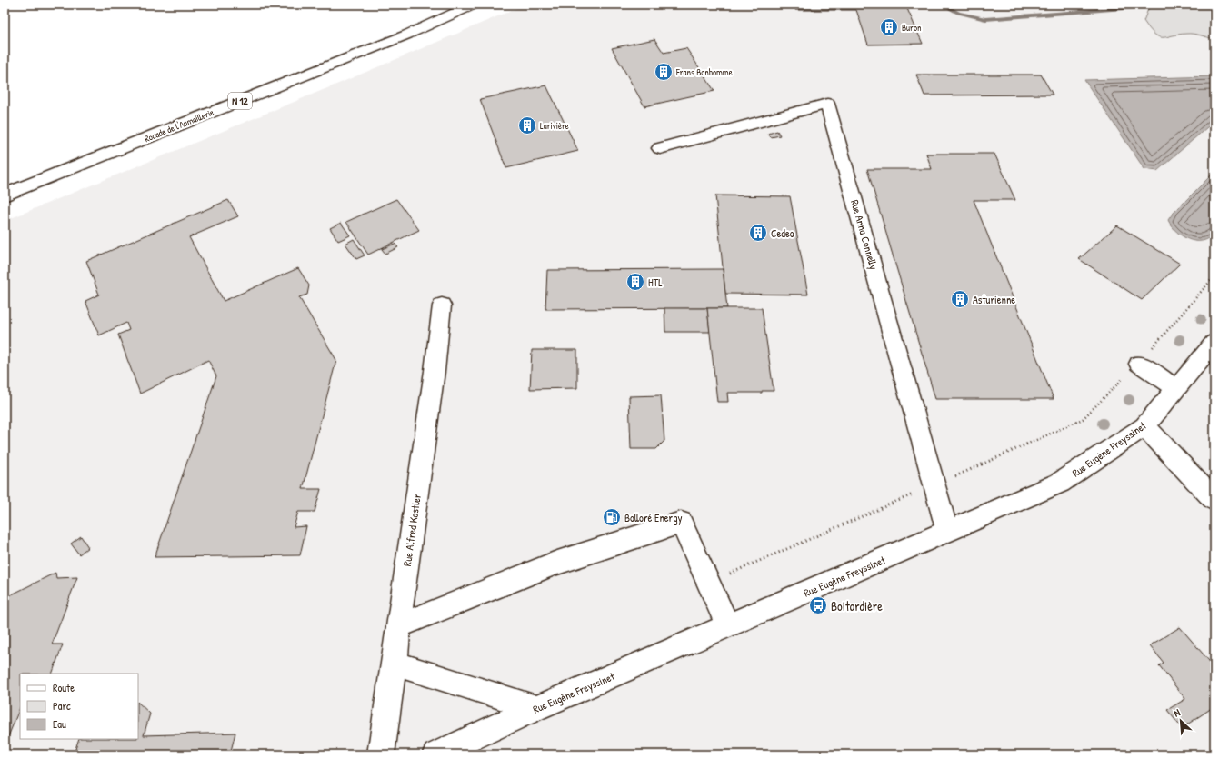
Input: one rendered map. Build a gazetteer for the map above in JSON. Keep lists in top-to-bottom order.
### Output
{
  "streets": {
    "street": [
      "N 12",
      "Rocade de l'Aumaillerie",
      "Rue Anna Connelly",
      "Rue Eugène Freyssinet",
      "Rue Alfred Kastler"
    ]
  },
  "crossings": [
    ["Rue Anna Connelly", "Rue Eugène Freyssinet"]
  ],
  "places": {
    "building": [
      "Buron",
      "Frans Bonhomme",
      "Larivière",
      "Cedeo",
      "HTL",
      "Asturienne"
    ],
    "fuel station": ["Bolloré Energy"],
    "bus stop": ["Boitardière"]
  },
  "legend": ["Route", "Parc", "Eau"],
  "north": "top left"
}
